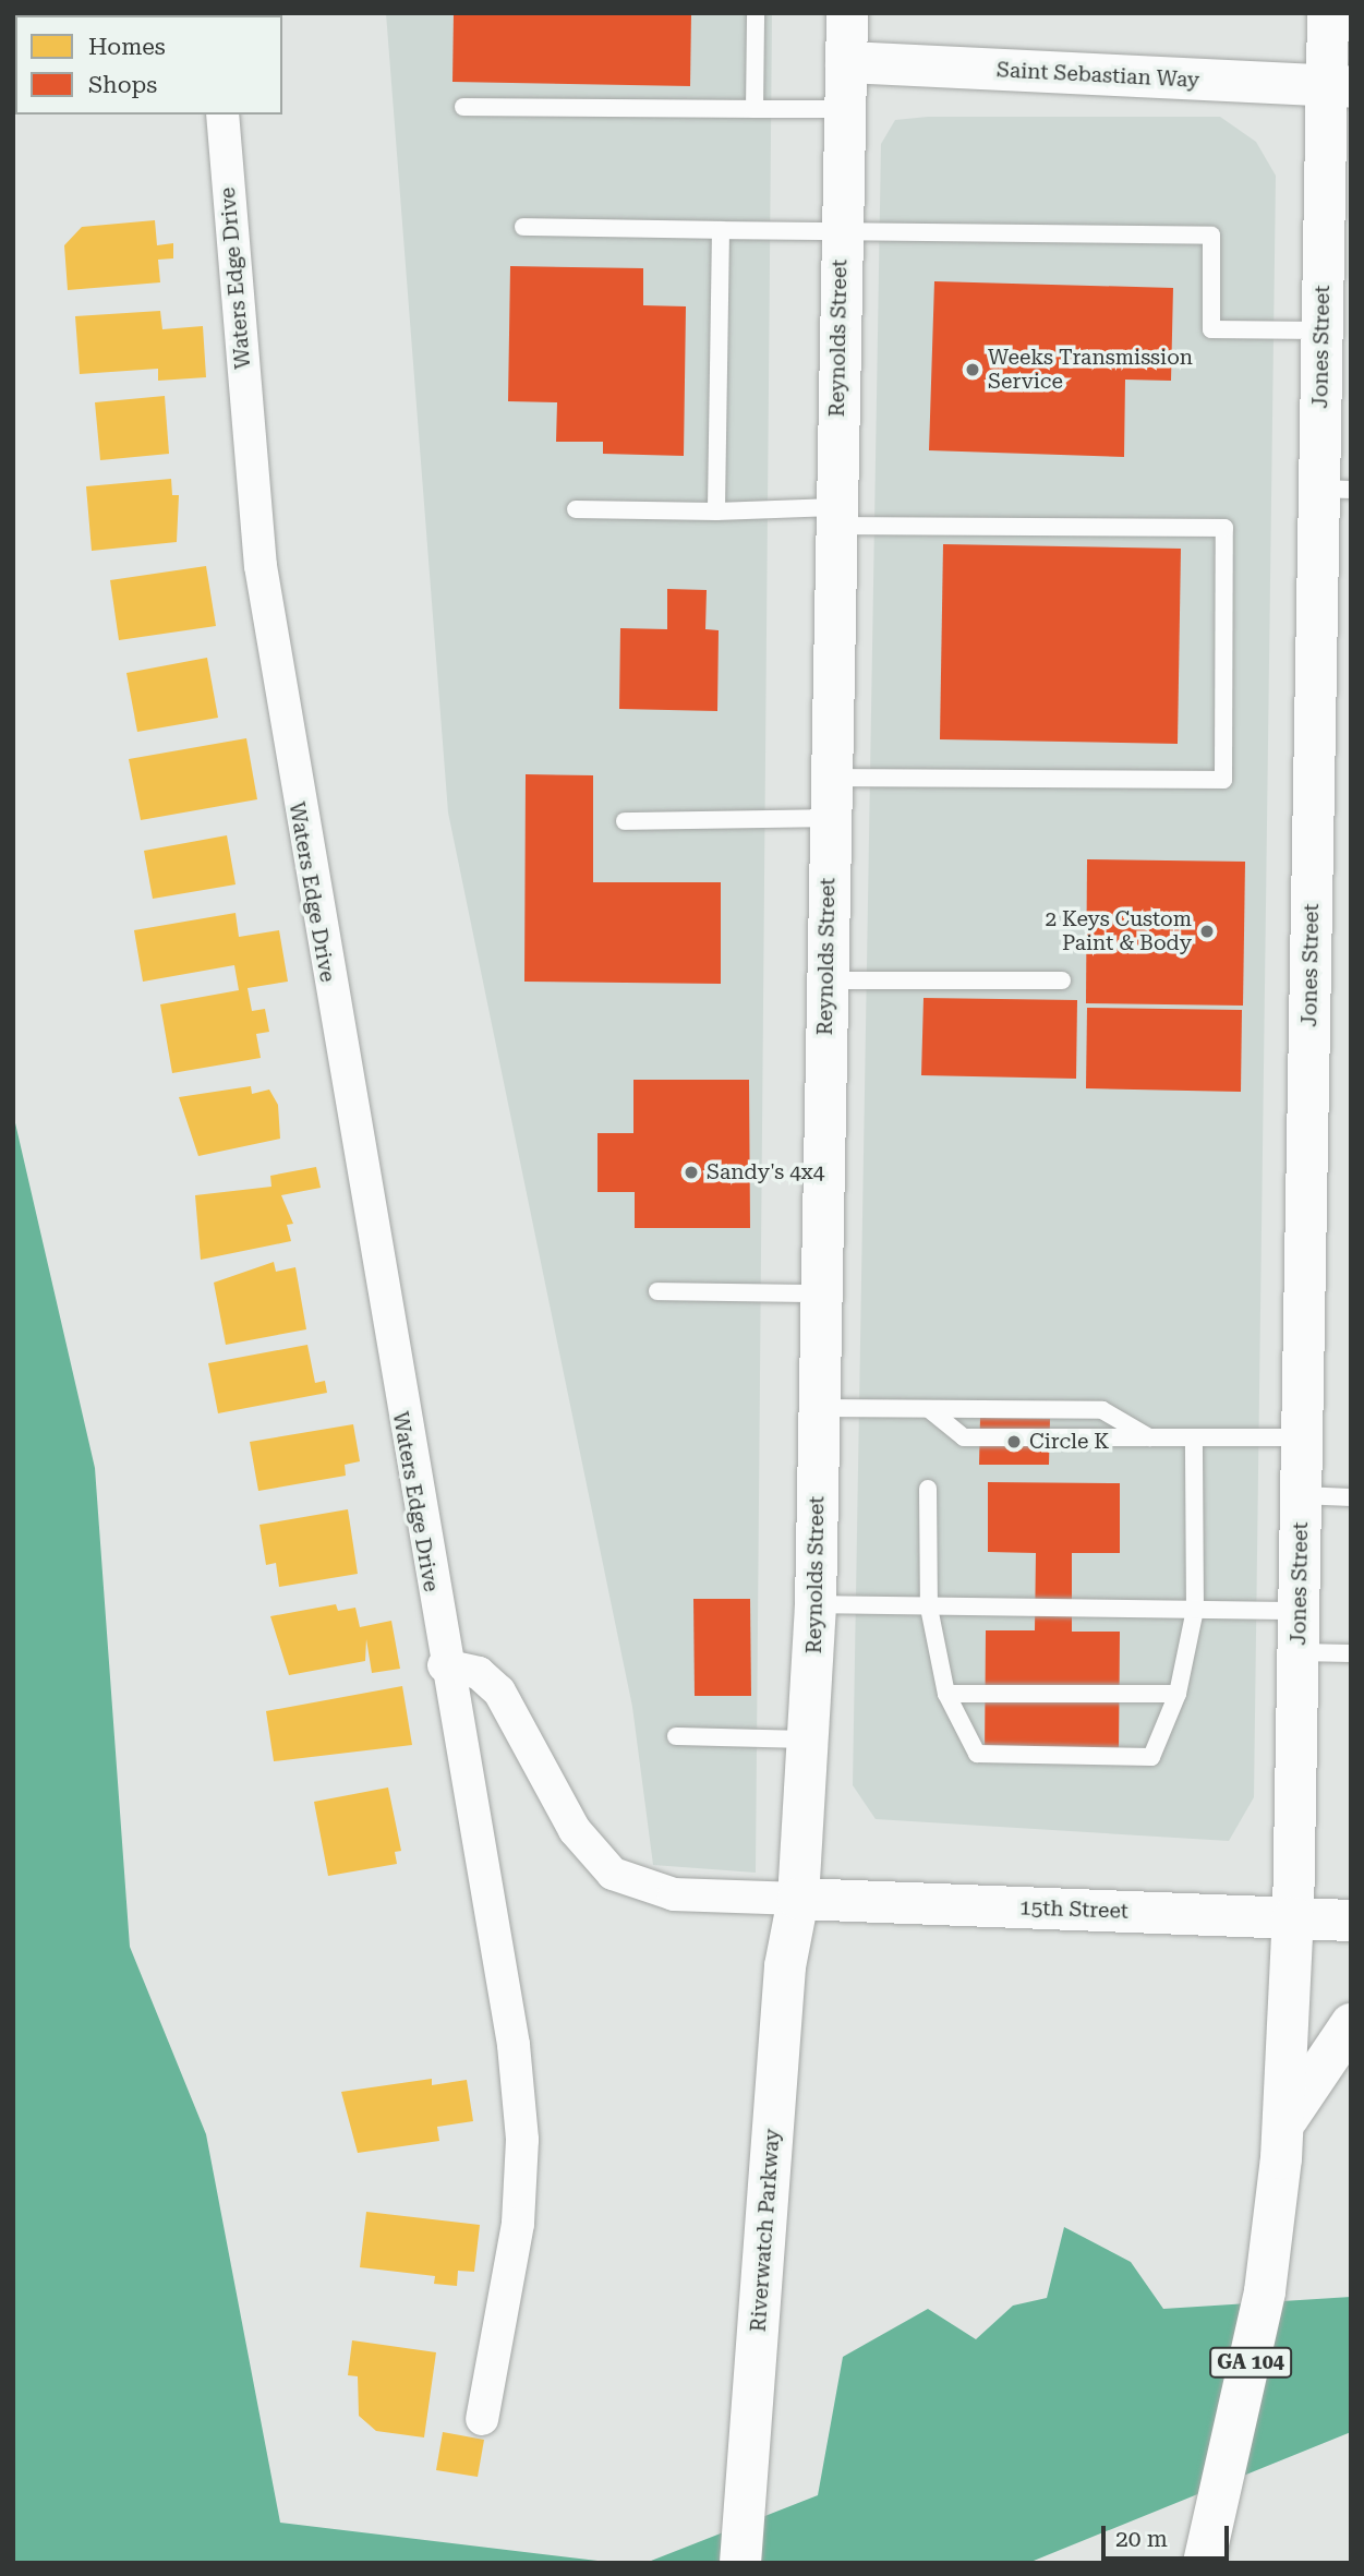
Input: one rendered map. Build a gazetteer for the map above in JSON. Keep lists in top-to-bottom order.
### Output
{
  "streets": {
    "main road": [
      "Saint Sebastian Way",
      "Reynolds Street",
      "Jones Street",
      "15th Street",
      "Riverwatch Parkway",
      "GA 104"
    ],
    "street": ["Waters Edge Drive"]
  },
  "crossings": [
    ["Saint Sebastian Way", "Reynolds Street"],
    ["Saint Sebastian Way", "Jones Street"],
    ["Reynolds Street", "15th Street"],
    ["Reynolds Street", "Riverwatch Parkway"],
    ["Jones Street", "15th Street"],
    ["Jones Street", "GA 104"],
    ["15th Street", "Riverwatch Parkway"],
    ["15th Street", "GA 104"]
  ],
  "places": [
    "Weeks Transmission Service",
    "2 Keys Custom Paint & Body",
    "Sandy's 4x4",
    "Circle K"
  ],
  "legend": ["Homes", "Shops"],
  "scale_bar": "20 m"
}
